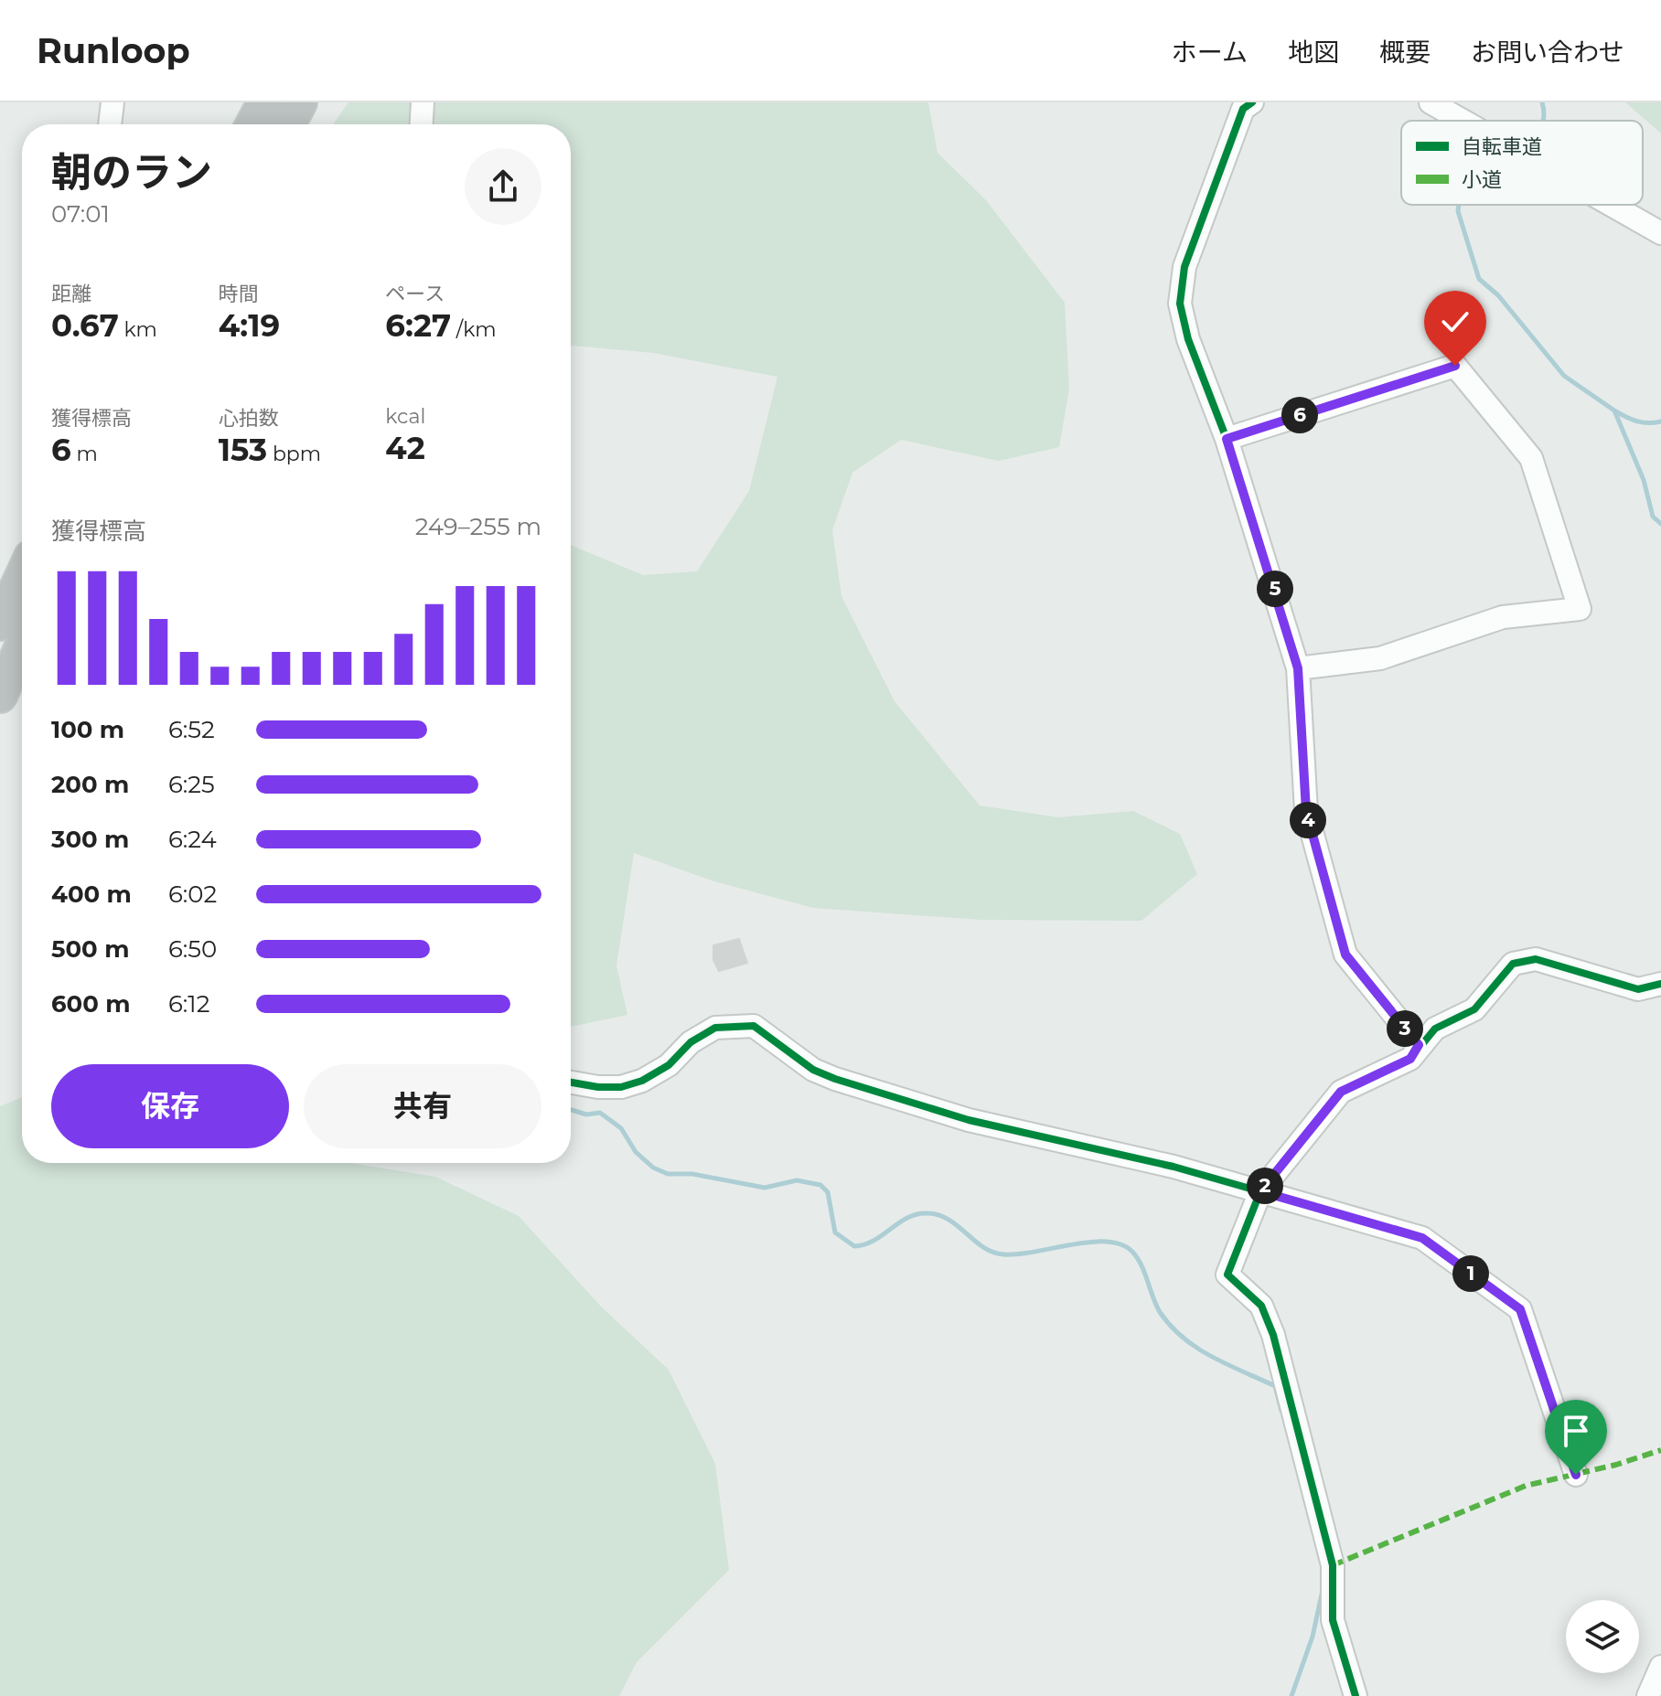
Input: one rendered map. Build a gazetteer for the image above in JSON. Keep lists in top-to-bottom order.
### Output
{
  "legend": ["自転車道", "小道"],
  "page": {
    "header": "Runloop",
    "nav": [
      "ホーム",
      "地図",
      "概要",
      "お問い合わせ"
    ],
    "heading": ["朝のラン", "07:01"],
    "stats": [
      ["距離", "0.67 km"],
      ["時間", "4:19"],
      ["ペース", "6:27 /km"],
      ["獲得標高", "6 m"],
      ["心拍数", "153 bpm"],
      ["kcal", "42"]
    ],
    "pins": [
      "6",
      "5",
      "4",
      "3",
      "2",
      "1"
    ],
    "chart": ["獲得標高", "249–255 m"],
    "list": [
      {
        "name": "100 m",
        "note": "6:52"
      },
      {
        "name": "200 m",
        "note": "6:25"
      },
      {
        "name": "300 m",
        "note": "6:24"
      },
      {
        "name": "400 m",
        "note": "6:02"
      },
      {
        "name": "500 m",
        "note": "6:50"
      },
      {
        "name": "600 m",
        "note": "6:12"
      }
    ],
    "buttons": ["保存", "共有"]
  }
}
